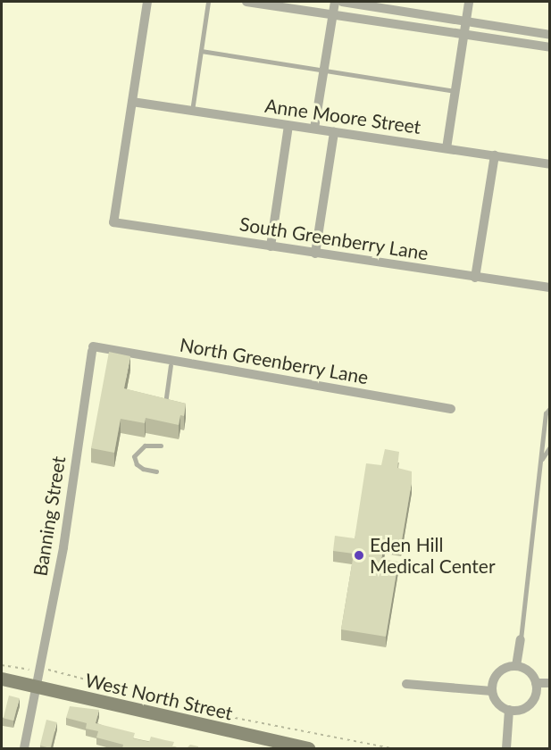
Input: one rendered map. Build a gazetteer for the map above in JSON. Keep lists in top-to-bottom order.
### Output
{
  "streets": {
    "main road": ["West North Street"],
    "street": [
      "Anne Moore Street",
      "South Greenberry Lane",
      "North Greenberry Lane",
      "Banning Street"
    ]
  },
  "crossings": [
    ["Anne Moore Street", "South Greenberry Lane"],
    ["North Greenberry Lane", "Banning Street"],
    ["Banning Street", "West North Street"]
  ],
  "places": ["Eden Hill Medical Center"]
}
